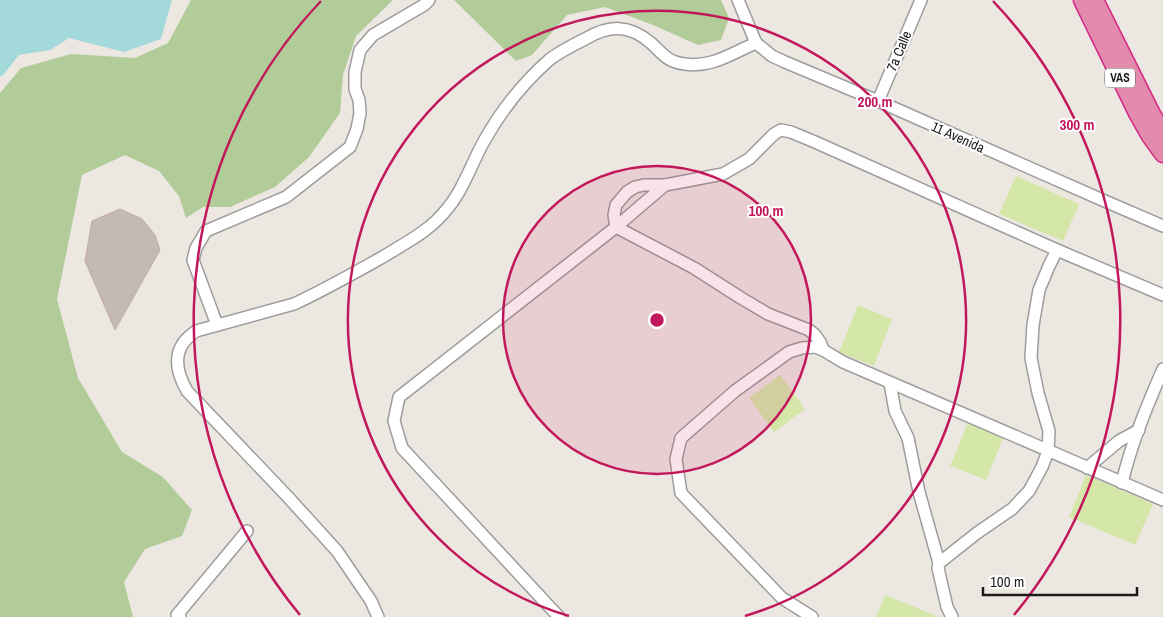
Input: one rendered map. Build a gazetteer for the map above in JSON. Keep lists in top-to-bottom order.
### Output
{
  "streets": {
    "highway": ["VAS"],
    "street": ["7a Calle", "11 Avenida"]
  },
  "crossings": [
    ["7a Calle", "11 Avenida"]
  ],
  "scale_bar": "100 m",
  "rings": ["200 m", "300 m", "100 m"]
}
